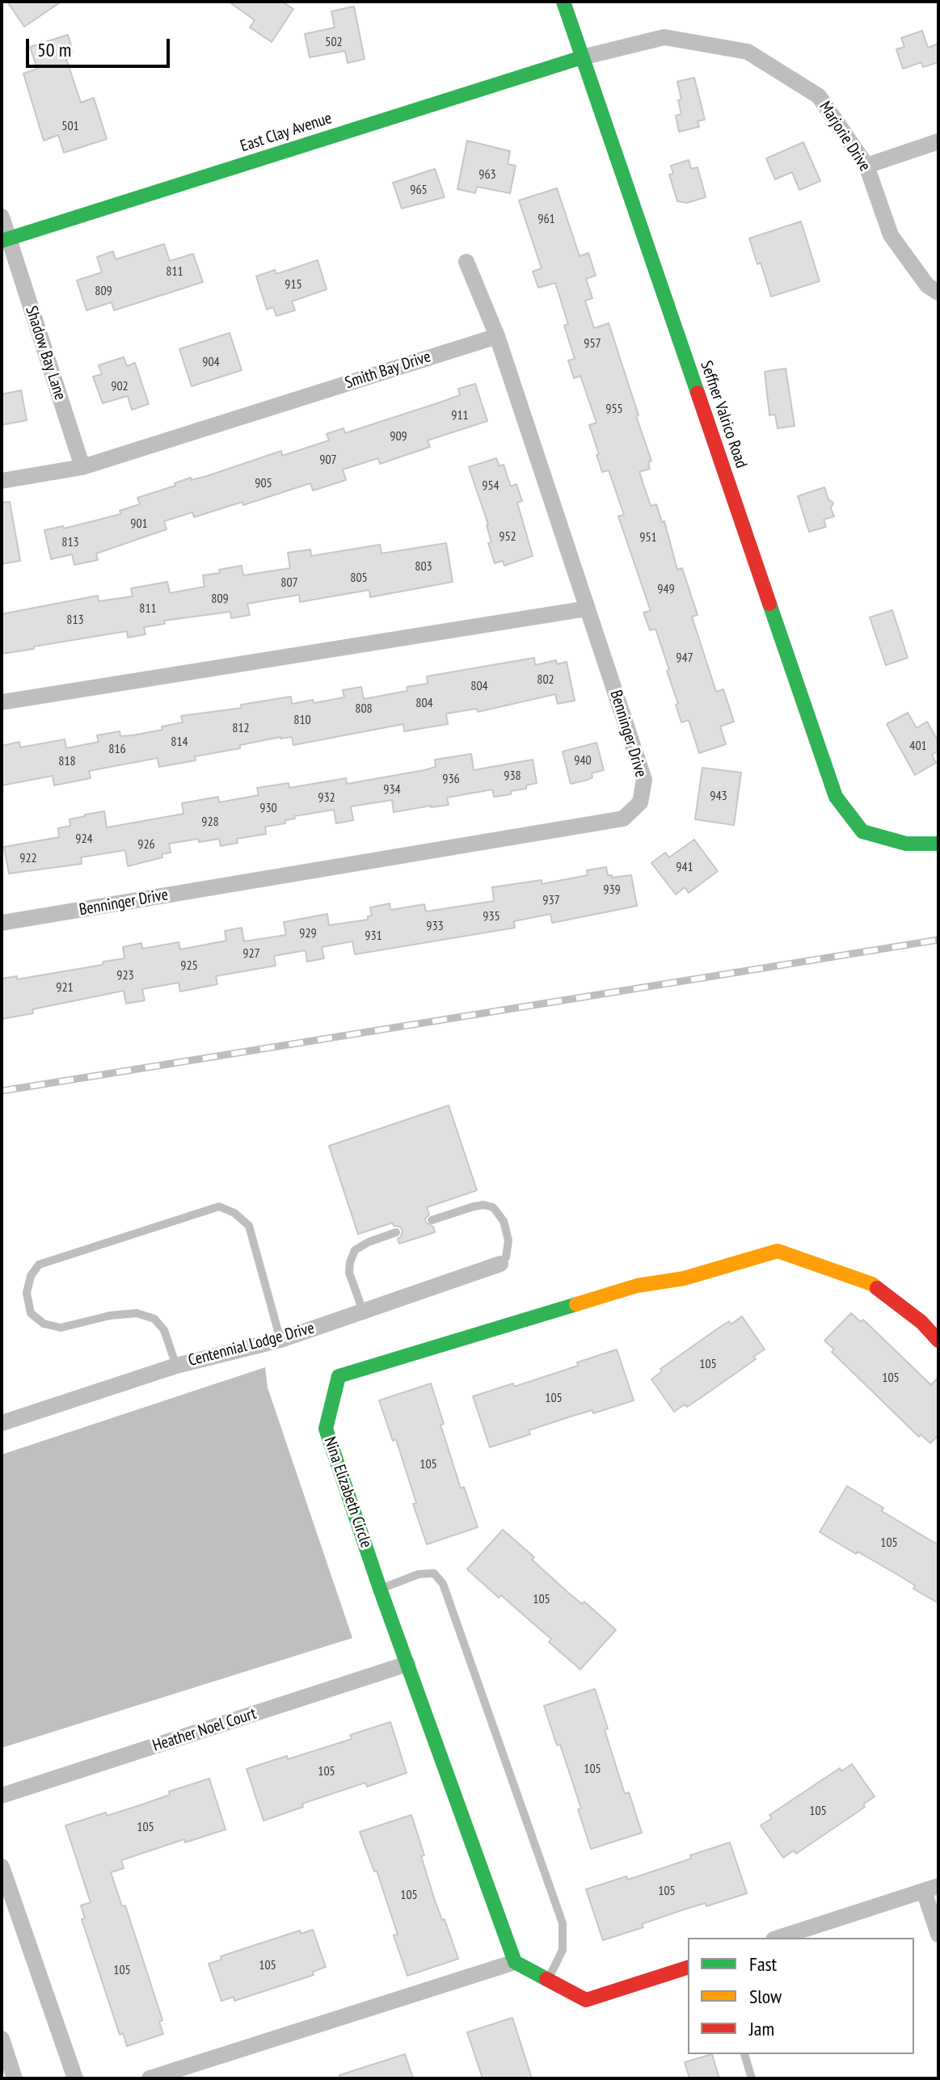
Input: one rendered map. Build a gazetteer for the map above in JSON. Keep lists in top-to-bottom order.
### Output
{
  "streets": {
    "street": [
      "East Clay Avenue",
      "Marjorie Drive",
      "Shadow Bay Lane",
      "Smith Bay Drive",
      "Seffner Valrico Road",
      "Benninger Drive",
      "Centennial Lodge Drive",
      "Nina Elizabeth Circle",
      "Heather Noel Court"
    ]
  },
  "crossings": [
    ["East Clay Avenue", "Marjorie Drive"],
    ["East Clay Avenue", "Shadow Bay Lane"],
    ["East Clay Avenue", "Seffner Valrico Road"],
    ["Marjorie Drive", "Seffner Valrico Road"],
    ["Shadow Bay Lane", "Smith Bay Drive"],
    ["Nina Elizabeth Circle", "Heather Noel Court"]
  ],
  "house_numbers": [
    "502",
    "501",
    "963",
    "965",
    "961",
    "811",
    "915",
    "809",
    "957",
    "904",
    "902",
    "955",
    "911",
    "909",
    "907",
    "905",
    "954",
    "901",
    "952",
    "951",
    "813",
    "803",
    "805",
    "807",
    "949",
    "809",
    "811",
    "813",
    "947",
    "802",
    "804",
    "804",
    "808",
    "810",
    "812",
    "814",
    "401",
    "816",
    "940",
    "818",
    "938",
    "936",
    "934",
    "943",
    "932",
    "930",
    "928",
    "924",
    "926",
    "922",
    "941",
    "939",
    "937",
    "935",
    "933",
    "929",
    "931",
    "927",
    "925",
    "923",
    "921",
    "105",
    "105",
    "105",
    "105",
    "105",
    "105",
    "105",
    "105",
    "105",
    "105",
    "105",
    "105",
    "105",
    "105"
  ],
  "legend": ["Fast", "Slow", "Jam"],
  "scale_bar": "50 m"
}
